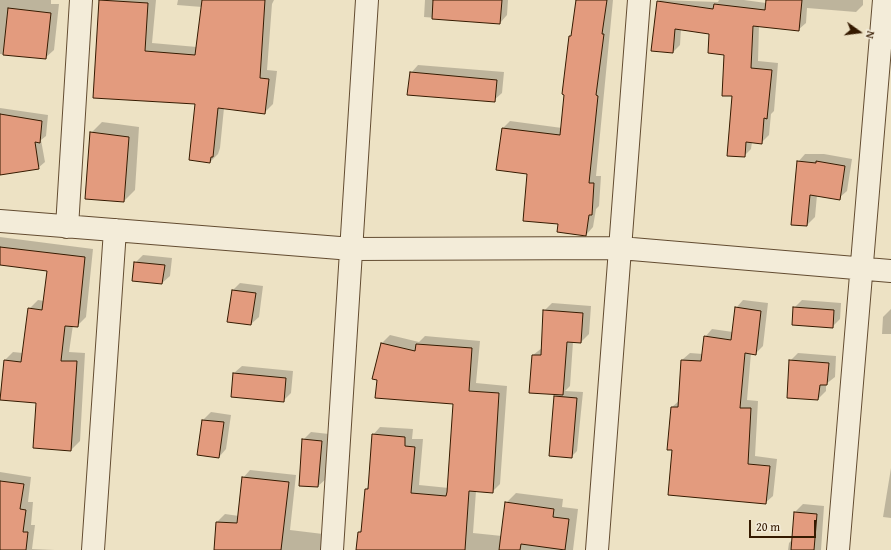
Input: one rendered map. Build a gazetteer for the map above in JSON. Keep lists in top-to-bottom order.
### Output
{
  "scale_bar": "20 m",
  "north": "right"
}
